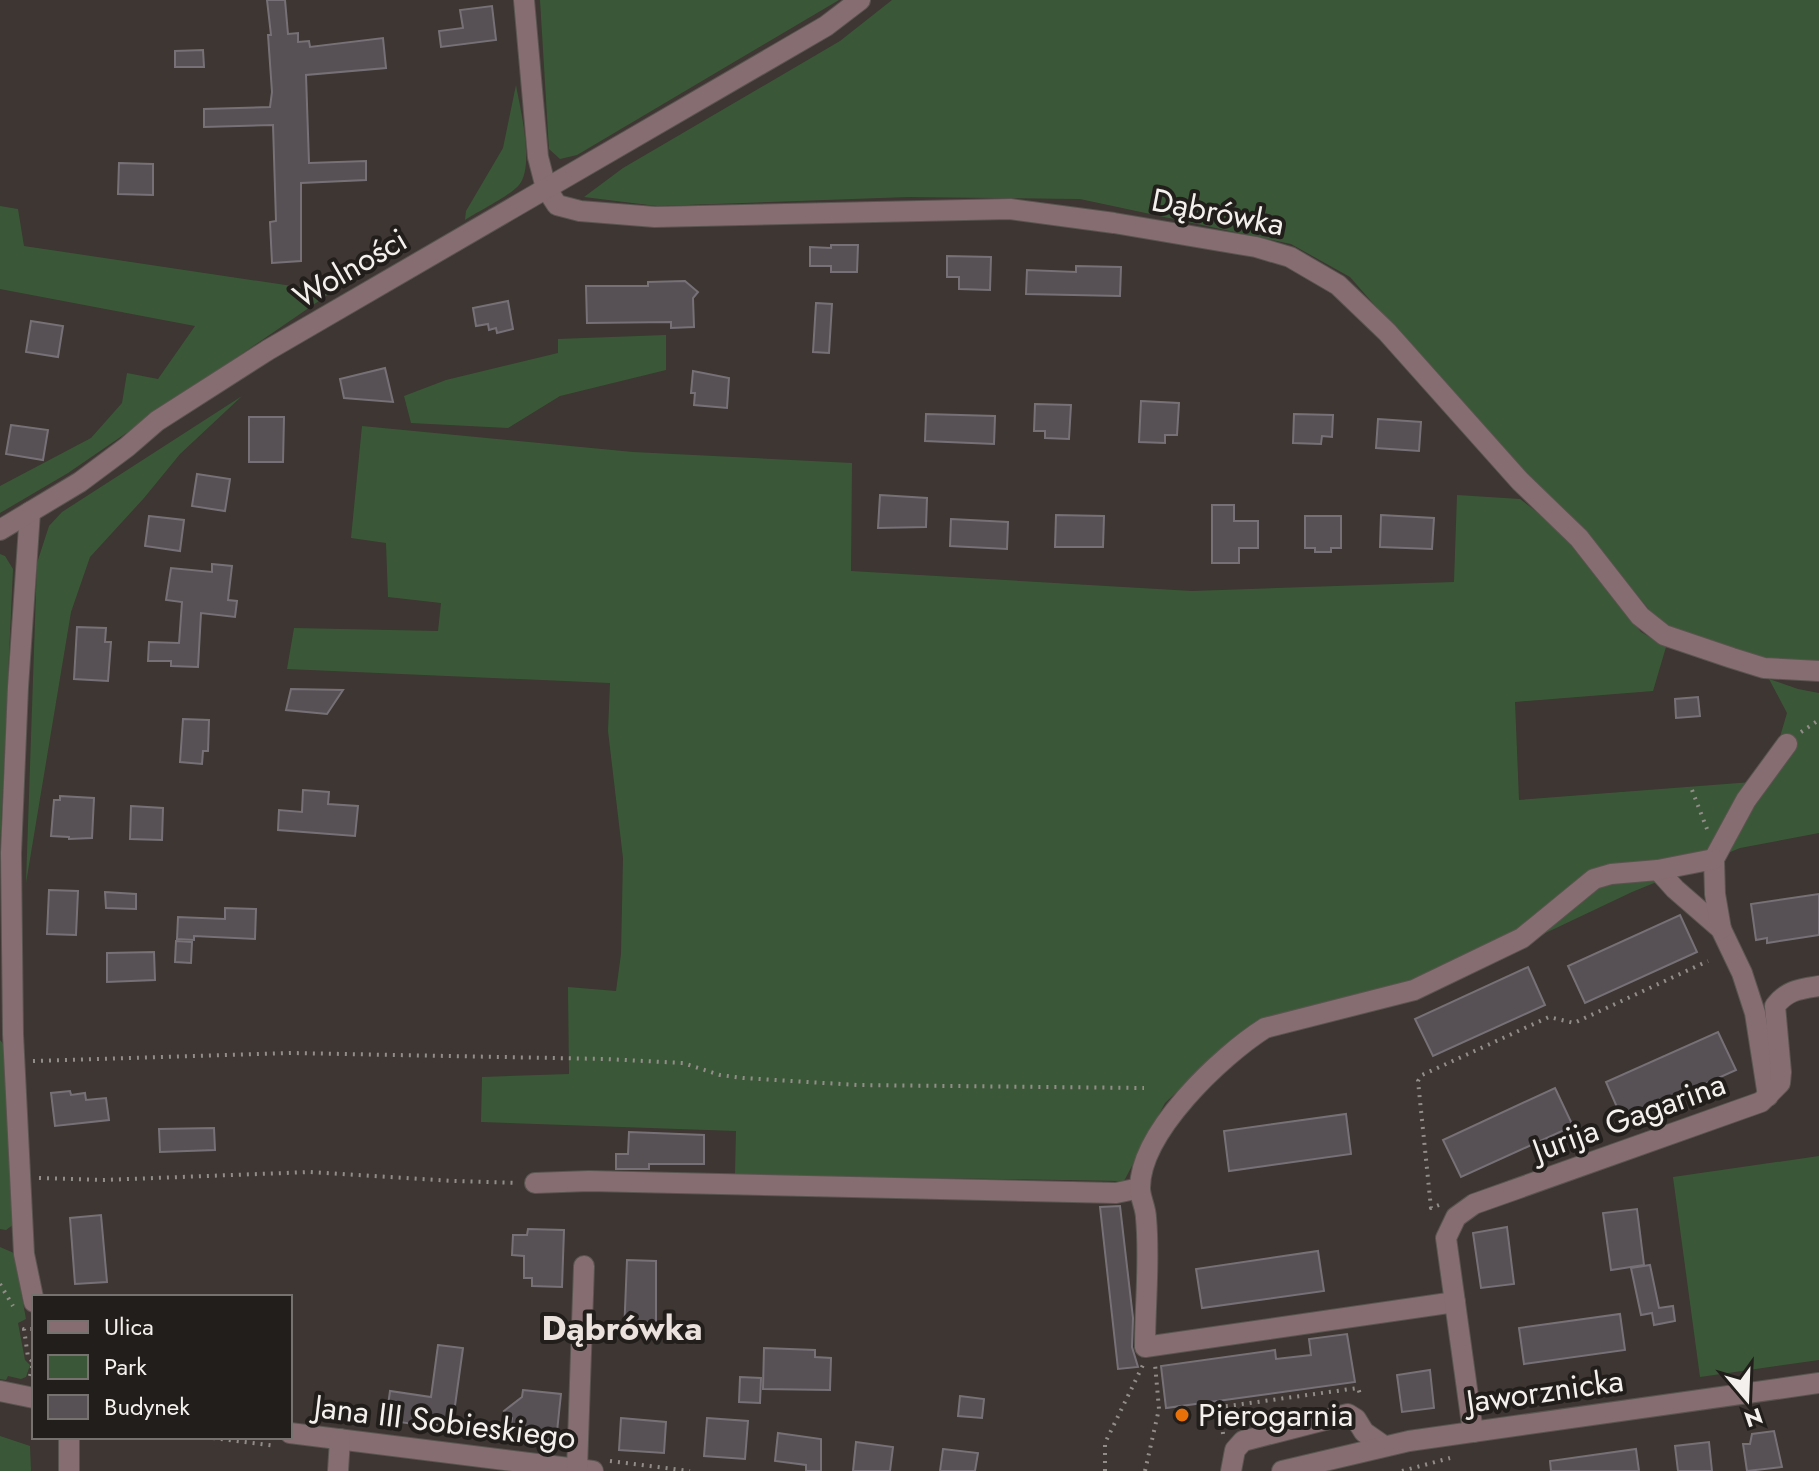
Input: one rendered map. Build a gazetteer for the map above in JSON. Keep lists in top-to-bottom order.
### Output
{
  "streets": {
    "street": [
      "Dąbrówka",
      "Wolności",
      "Jurija Gagarina",
      "Jaworznicka",
      "Jana III Sobieskiego"
    ]
  },
  "crossings": [
    ["Dąbrówka", "Wolności"],
    ["Jurija Gagarina", "Jaworznicka"]
  ],
  "districts": ["Dąbrówka"],
  "places": ["Pierogarnia"],
  "legend": ["Ulica", "Park", "Budynek"],
  "north": "bottom"
}
